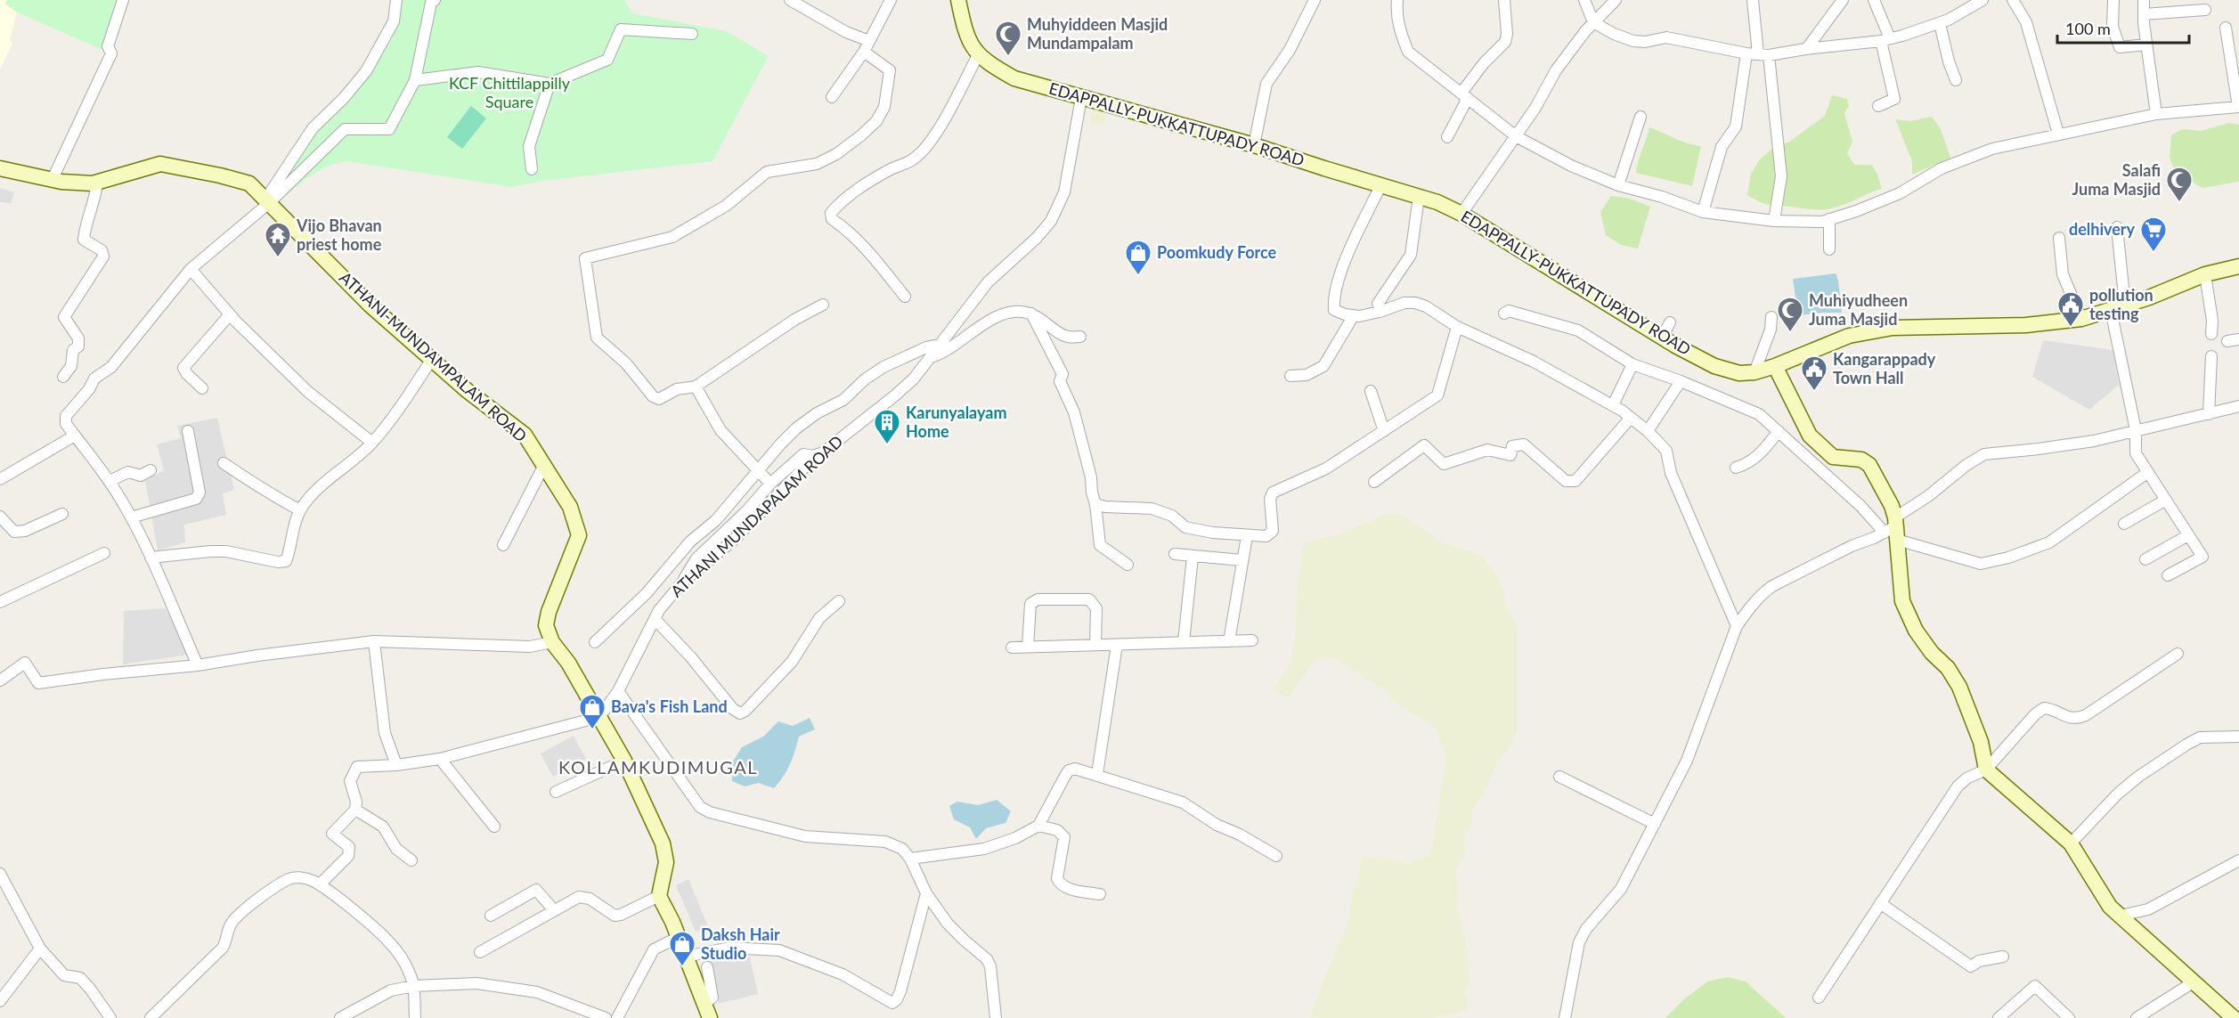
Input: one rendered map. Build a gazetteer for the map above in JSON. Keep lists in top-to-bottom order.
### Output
{
  "streets": {
    "street": ["EDAPPALLY-PUKKATTUPADY ROAD", "ATHANI-MUNDAMPALAM ROAD", "ATHANI MUNDAPALAM ROAD"]
  },
  "crossings": [
    ["EDAPPALLY-PUKKATTUPADY ROAD", "ATHANI MUNDAPALAM ROAD"],
    ["ATHANI-MUNDAMPALAM ROAD", "ATHANI MUNDAPALAM ROAD"]
  ],
  "districts": ["KOLLAMKUDIMUGAL"],
  "parks": ["KCF Chittilappilly Square"],
  "places": {
    "mosque": ["Muhyiddeen Masjid Mundampalam", "Salafi Juma Masjid", "Muhiyudheen Juma Masjid"],
    "supermarket": ["delhivery"],
    "temple": ["Vijo Bhavan priest home"],
    "shop": ["Poomkudy Force", "Bava's Fish Land", "Daksh Hair Studio"],
    "public building": ["pollution testing", "Kangarappady Town Hall"],
    "building": ["Karunyalayam Home"]
  },
  "scale_bar": "100 m"
}
